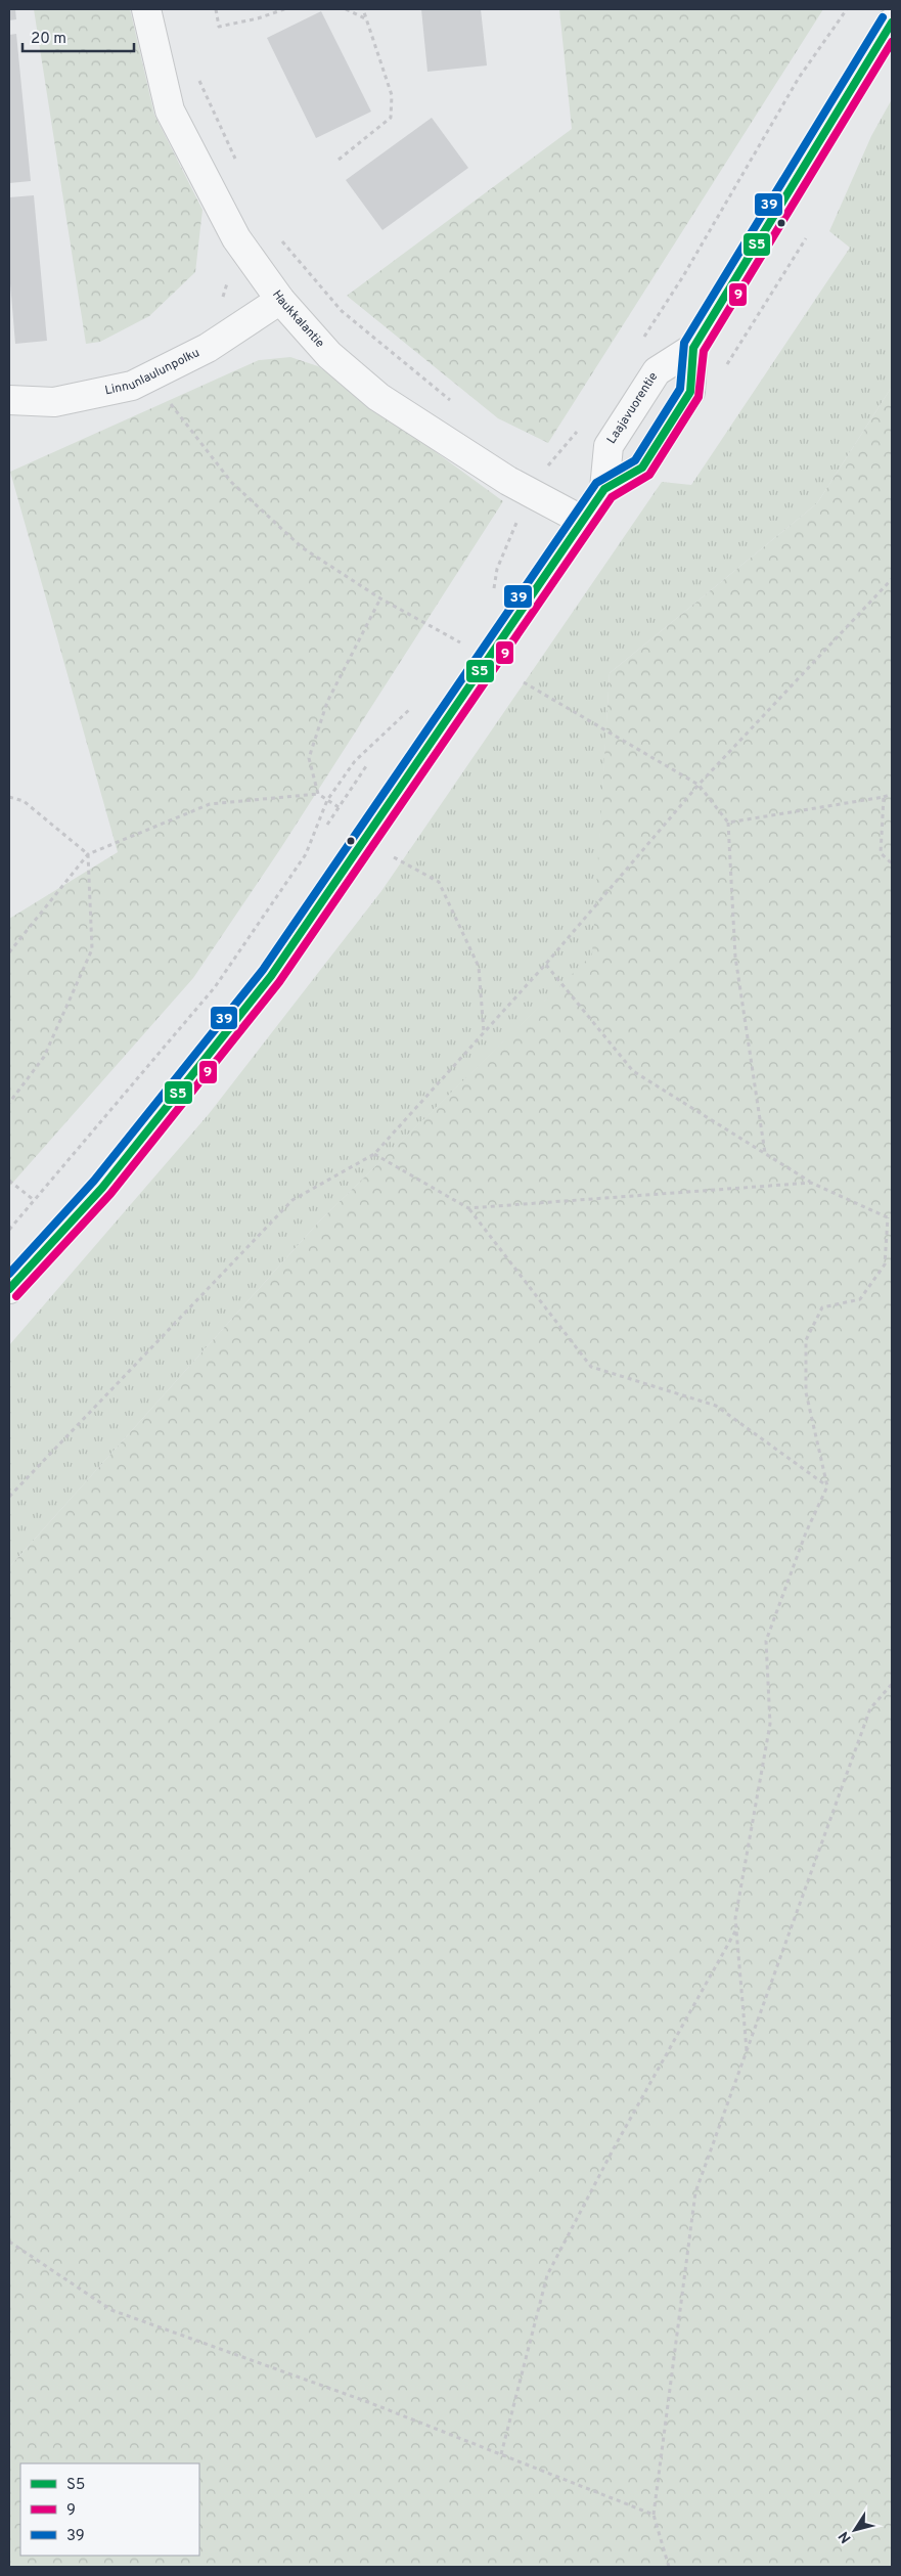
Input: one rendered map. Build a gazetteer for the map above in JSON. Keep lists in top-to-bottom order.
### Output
{
  "streets": {
    "street": ["Haukkalantie", "Linnunlaulunpolku", "Laajavuorentie"]
  },
  "crossings": [
    ["Haukkalantie", "Linnunlaulunpolku"],
    ["Haukkalantie", "Laajavuorentie"]
  ],
  "lines": ["transit line 39", "transit line S5", "transit line 9"],
  "legend": ["S5", "9", "39"],
  "scale_bar": "20 m",
  "north": "bottom left"
}
